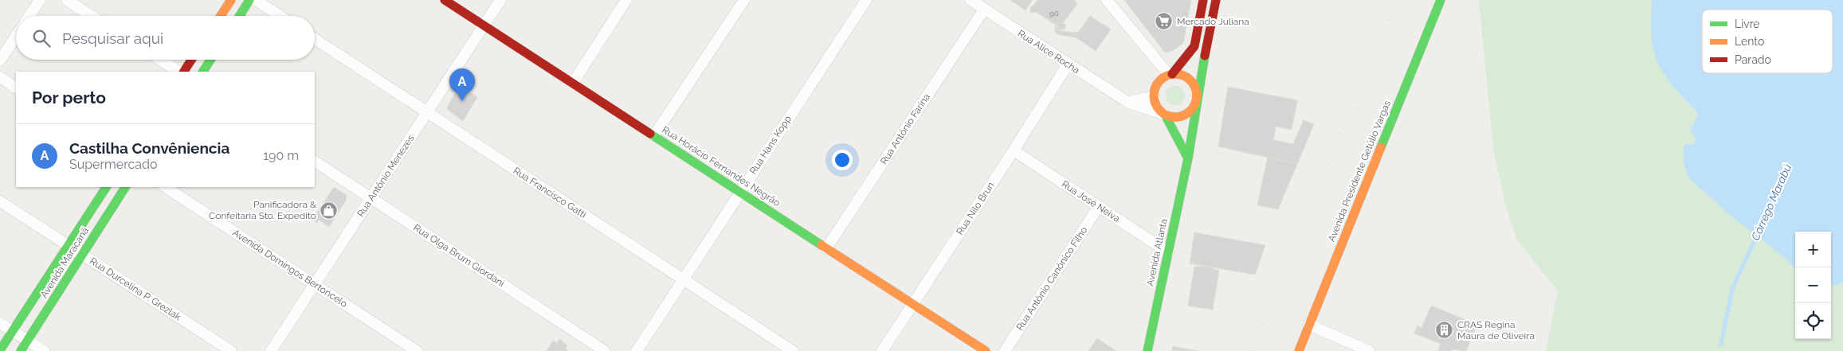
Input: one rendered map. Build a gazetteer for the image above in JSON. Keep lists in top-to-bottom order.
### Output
{
  "streets": {
    "street": [
      "Rua Alice Rocha",
      "Rua Antônio Farina",
      "Rua Hans Kopp",
      "Rua Horácio Fernandes Negrão",
      "Avenida Presidente Getúlio Vargas",
      "Rua Antônio Menezes",
      "Rua Francisco Gatti",
      "Rua José Neiva",
      "Rua Nilo Brun",
      "Avenida Atlanta",
      "Rua Olga Brum Giordani",
      "Avenida Maracanã",
      "Avenida Domingos Bertoncelo",
      "Rua Antônio Canônico Filho",
      "Rua Durcelina P. Grezlak"
    ]
  },
  "crossings": [
    ["Rua Alice Rocha", "Rua Antônio Farina"],
    ["Rua Alice Rocha", "Rua Nilo Brun"],
    ["Rua Alice Rocha", "Avenida Atlanta"],
    ["Rua Antônio Farina", "Rua Horácio Fernandes Negrão"],
    ["Rua Hans Kopp", "Rua Horácio Fernandes Negrão"],
    ["Rua Hans Kopp", "Rua Francisco Gatti"],
    ["Rua Horácio Fernandes Negrão", "Rua Antônio Menezes"],
    ["Rua Horácio Fernandes Negrão", "Rua Nilo Brun"],
    ["Rua Antônio Menezes", "Rua Francisco Gatti"],
    ["Rua Antônio Menezes", "Rua Olga Brum Giordani"],
    ["Rua Antônio Menezes", "Avenida Domingos Bertoncelo"],
    ["Rua José Neiva", "Rua Nilo Brun"],
    ["Rua José Neiva", "Avenida Atlanta"],
    ["Rua José Neiva", "Rua Antônio Canônico Filho"],
    ["Avenida Maracanã", "Rua Durcelina P. Grezlak"]
  ],
  "water": ["Córrego Marabú"],
  "places": {
    "supermarket": ["Mercado Juliana"],
    "shop": ["Panificadora & Confeitaria Sto. Expedito"],
    "building": ["CRAS Regina Maura de Oliveira"]
  },
  "house_numbers": ["90"],
  "legend": ["Livre", "Lento", "Parado"],
  "page": {
    "search": "Pesquisar aqui",
    "pins": "A",
    "heading": "Por perto",
    "list": [
      {
        "mark": "A",
        "name": "Castilha Convêniencia",
        "note": "Supermercado",
        "value": "190 m"
      }
    ],
    "map_buttons": ["+", "−"]
  }
}
